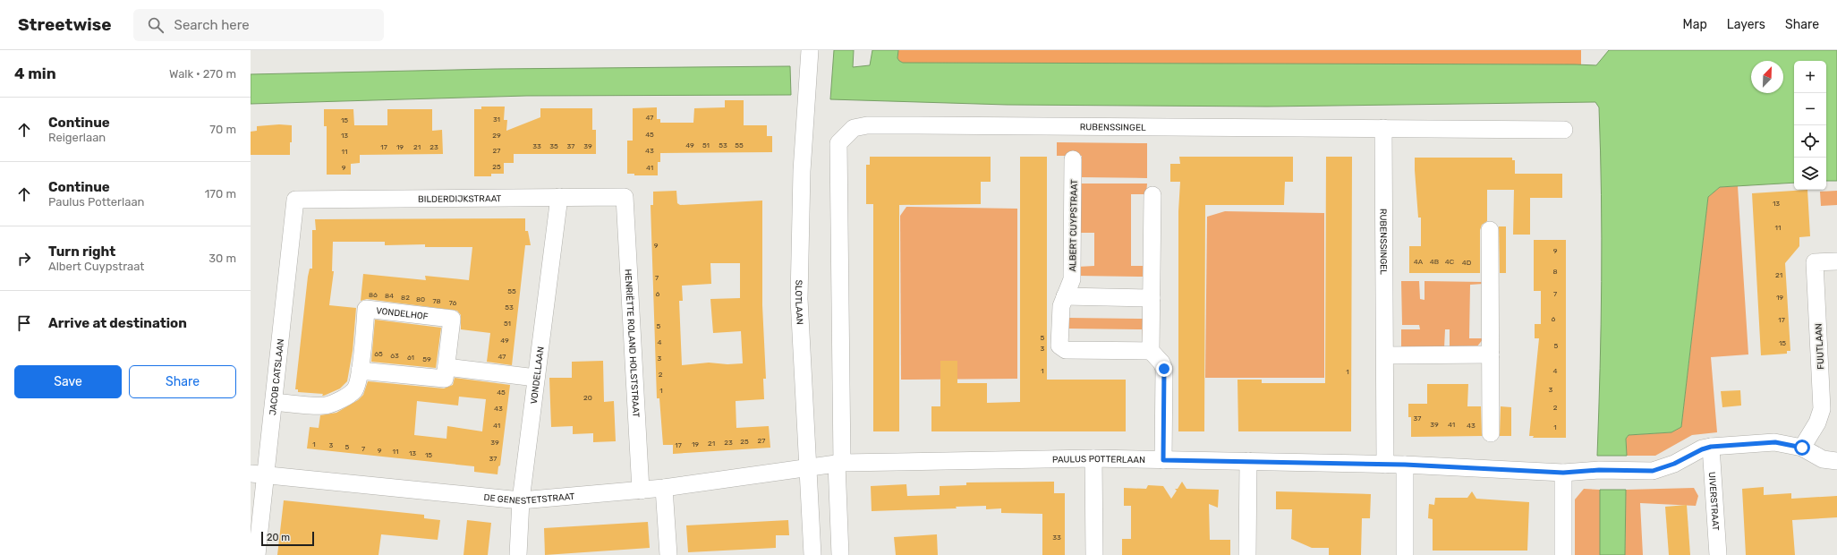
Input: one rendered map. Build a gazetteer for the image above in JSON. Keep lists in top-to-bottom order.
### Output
{
  "streets": {
    "street": [
      "RUBENSSINGEL",
      "BILDERDIJKSTRAAT",
      "ALBERT CUYPSTRAAT",
      "SLOTLAAN",
      "VONDELHOF",
      "HENRIËTTE ROLAND HOLSTSTRAAT",
      "FUUTLAAN",
      "VONDELLAAN",
      "JACOB CATSLAAN",
      "PAULUS POTTERLAAN",
      "DE GENESTETSTRAAT",
      "UIVERSTRAAT"
    ]
  },
  "crossings": [
    ["RUBENSSINGEL", "PAULUS POTTERLAAN"],
    ["BILDERDIJKSTRAAT", "HENRIËTTE ROLAND HOLSTSTRAAT"],
    ["BILDERDIJKSTRAAT", "VONDELLAAN"],
    ["BILDERDIJKSTRAAT", "JACOB CATSLAAN"],
    ["SLOTLAAN", "PAULUS POTTERLAAN"],
    ["SLOTLAAN", "DE GENESTETSTRAAT"],
    ["VONDELHOF", "JACOB CATSLAAN"],
    ["HENRIËTTE ROLAND HOLSTSTRAAT", "DE GENESTETSTRAAT"],
    ["FUUTLAAN", "PAULUS POTTERLAAN"],
    ["VONDELLAAN", "DE GENESTETSTRAAT"],
    ["JACOB CATSLAAN", "DE GENESTETSTRAAT"],
    ["PAULUS POTTERLAAN", "DE GENESTETSTRAAT"],
    ["PAULUS POTTERLAAN", "UIVERSTRAAT"]
  ],
  "house_numbers": [
    "47",
    "31",
    "15",
    "45",
    "13",
    "29",
    "49",
    "51",
    "53",
    "55",
    "33",
    "35",
    "37",
    "39",
    "17",
    "19",
    "21",
    "23",
    "27",
    "43",
    "11",
    "25",
    "9",
    "41",
    "13",
    "11",
    "9",
    "9",
    "4A",
    "4B",
    "4C",
    "4D",
    "8",
    "21",
    "7",
    "55",
    "6",
    "7",
    "86",
    "84",
    "82",
    "19",
    "80",
    "78",
    "76",
    "53",
    "6",
    "17",
    "51",
    "5",
    "5",
    "49",
    "4",
    "15",
    "5",
    "3",
    "65",
    "63",
    "47",
    "61",
    "3",
    "59",
    "1",
    "4",
    "1",
    "2",
    "3",
    "1",
    "45",
    "20",
    "2",
    "43",
    "37",
    "39",
    "41",
    "41",
    "43",
    "1",
    "27",
    "25",
    "39",
    "23",
    "21",
    "1",
    "19",
    "3",
    "17",
    "5",
    "7",
    "9",
    "11",
    "13",
    "15",
    "37",
    "33"
  ],
  "scale_bar": "20 m",
  "north": "top right",
  "page": {
    "header": "Streetwise",
    "search": "Search here",
    "nav": ["Map", "Layers", "Share"],
    "heading": ["4 min", "Walk · 270 m"],
    "map_buttons": ["+", "−"],
    "list": [
      ["Continue", "Reigerlaan", "70 m"],
      ["Continue", "Paulus Potterlaan", "170 m"],
      ["Turn right", "Albert Cuypstraat", "30 m"],
      "Arrive at destination"
    ],
    "buttons": ["Save", "Share"],
    "scale": "20 m"
  }
}
